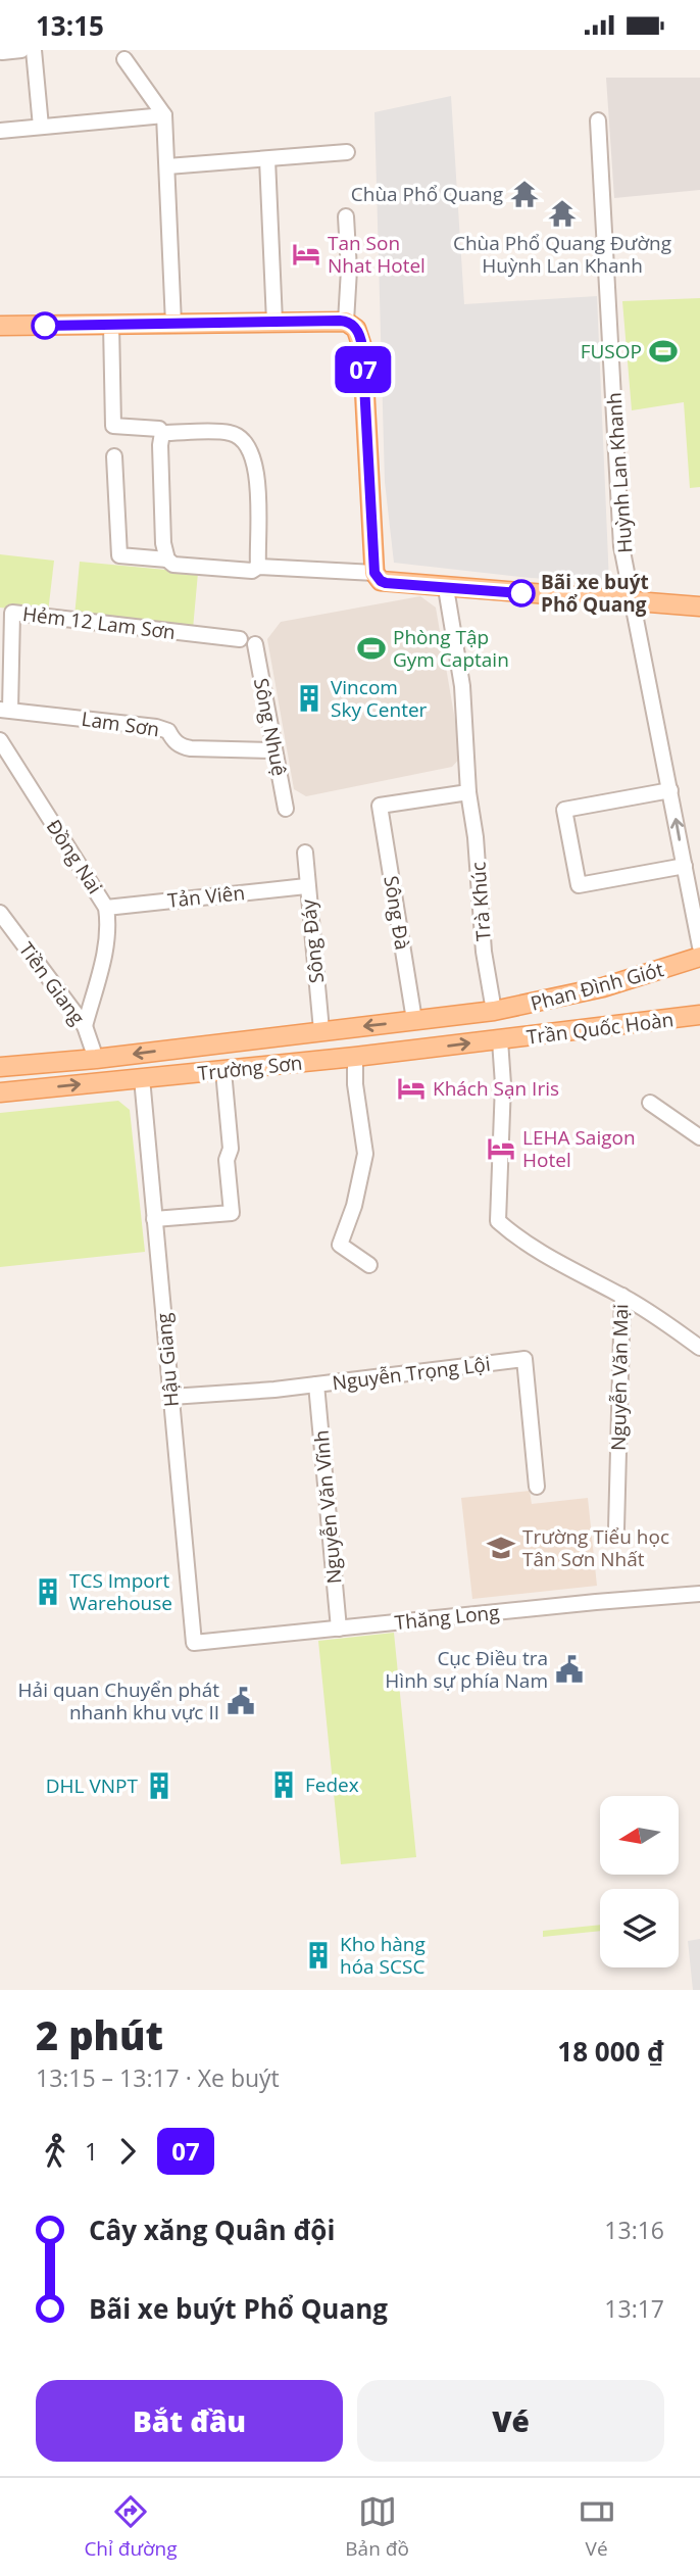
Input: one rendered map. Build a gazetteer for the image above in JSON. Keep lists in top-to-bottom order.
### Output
{
  "streets": {
    "main road": ["Phan Đình Giót", "Trần Quốc Hoàn", "Trường Sơn"],
    "street": [
      "Huỳnh Lan Khanh",
      "Hẻm 12 Lam Sơn",
      "Lam Sơn",
      "Sông Nhuệ",
      "Đồng Nai",
      "Tản Viên",
      "Trà Khúc",
      "Sông Đà",
      "Sông Đáy",
      "Tiền Giang",
      "Hậu Giang",
      "Nguyễn Trọng Lội",
      "Nguyễn Văn Mại",
      "Nguyễn Văn Vĩnh",
      "Thăng Long"
    ]
  },
  "crossings": [
    ["Hẻm 12 Lam Sơn", "Lam Sơn"],
    ["Lam Sơn", "Sông Nhuệ"],
    ["Đồng Nai", "Tản Viên"],
    ["Đồng Nai", "Tiền Giang"],
    ["Tản Viên", "Sông Đáy"],
    ["Trà Khúc", "Sông Đà"],
    ["Trà Khúc", "Phan Đình Giót"],
    ["Trà Khúc", "Trường Sơn"],
    ["Sông Đà", "Trường Sơn"],
    ["Sông Đáy", "Trường Sơn"],
    ["Tiền Giang", "Trường Sơn"],
    ["Phan Đình Giót", "Trường Sơn"],
    ["Trần Quốc Hoàn", "Trường Sơn"],
    ["Trần Quốc Hoàn", "Nguyễn Văn Mại"],
    ["Trường Sơn", "Hậu Giang"],
    ["Trường Sơn", "Nguyễn Văn Mại"],
    ["Hậu Giang", "Nguyễn Trọng Lội"],
    ["Hậu Giang", "Thăng Long"],
    ["Nguyễn Trọng Lội", "Nguyễn Văn Vĩnh"],
    ["Nguyễn Văn Vĩnh", "Thăng Long"]
  ],
  "places": {
    "temple": ["Chùa Phổ Quang", "Chùa Phổ Quang Đường Huỳnh Lan Khanh"],
    "hotel": ["Tan Son Nhat Hotel", "Khách Sạn Iris", "LEHA Saigon Hotel"],
    "sports": ["FUSOP", "Phòng Tập Gym Captain"],
    "other": ["Bãi xe buýt Phổ Quang"],
    "building": [
      "Vincom Sky Center",
      "TCS Import Warehouse",
      "Fedex",
      "DHL VNPT",
      "Kho hàng hóa SCSC"
    ],
    "school or university": ["Trường Tiểu học Tân Sơn Nhất"],
    "public building": ["Cục Điều tra Hình sự phía Nam", "Hải quan Chuyển phát nhanh khu vực II"]
  },
  "lines": ["bus line 07"],
  "north": "left",
  "page": {
    "status": "13:15",
    "on_map": "07",
    "heading": ["2 phút", "13:15 – 13:17 · Xe buýt", "18 000 ₫"],
    "legs": ["1", "07"],
    "list": [
      {
        "name": "Cây xăng Quân đội",
        "value": "13:16"
      },
      {
        "name": "Bãi xe buýt Phổ Quang",
        "value": "13:17"
      }
    ],
    "buttons": ["Bắt đầu", "Vé"],
    "tabs": ["Chỉ đường", "Bản đồ", "Vé"]
  }
}
